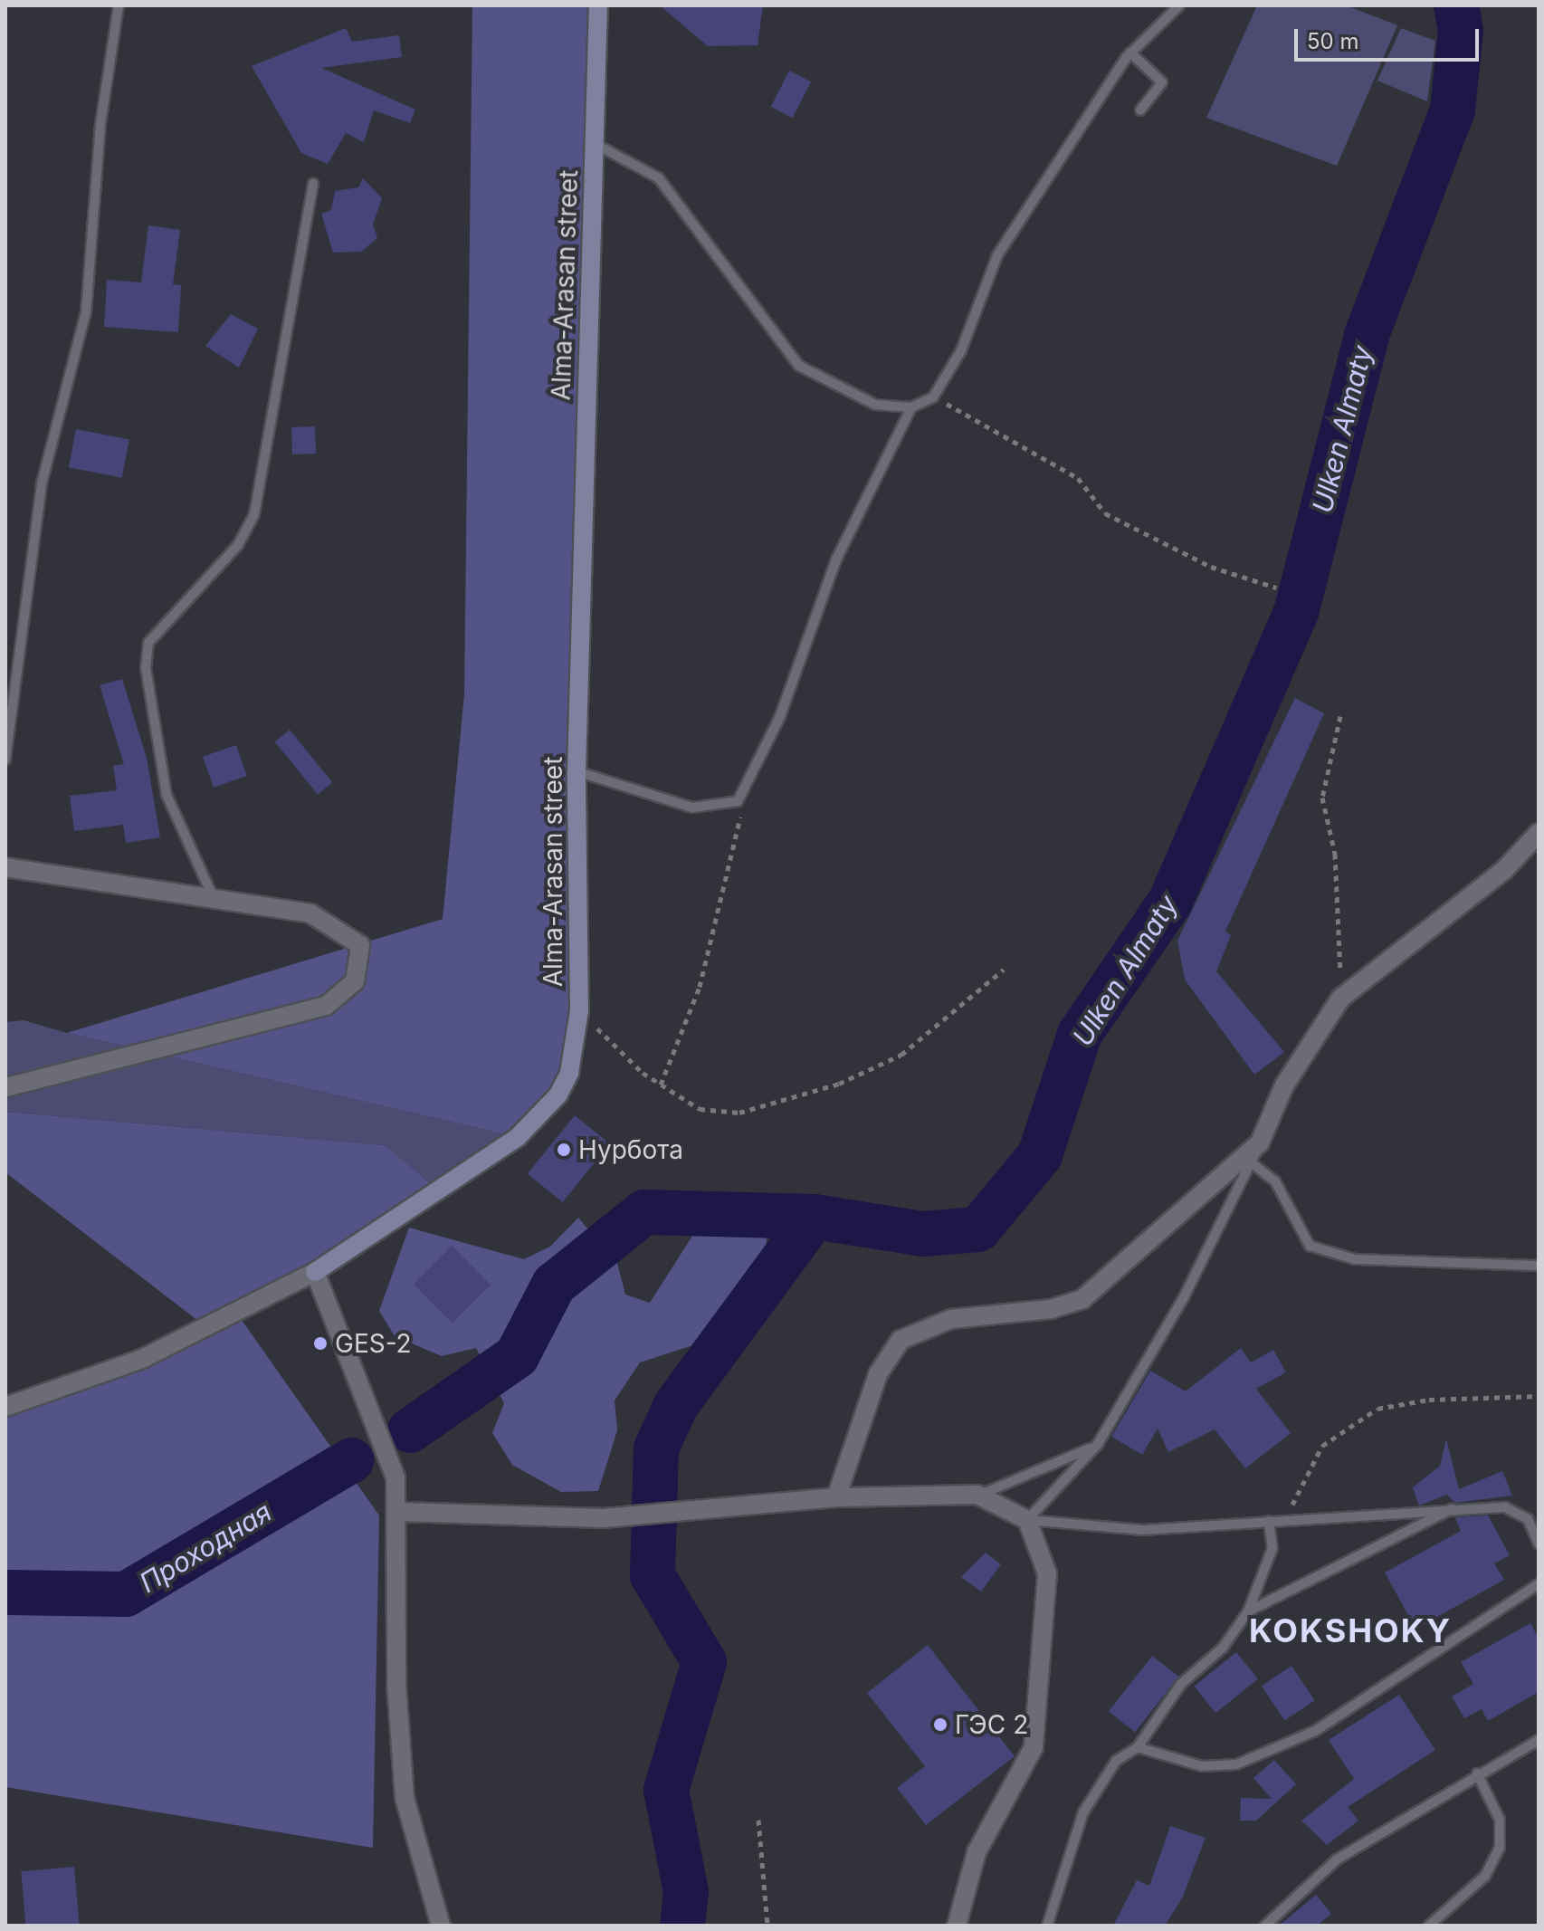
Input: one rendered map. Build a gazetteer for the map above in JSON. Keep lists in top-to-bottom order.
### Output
{
  "streets": {
    "main road": ["Alma-Arasan street"]
  },
  "districts": ["KOKSHOKY"],
  "water": ["Ulken Almaty", "Проходная"],
  "places": ["Нурбота", "GES-2", "ГЭС 2"],
  "scale_bar": "50 m"
}
